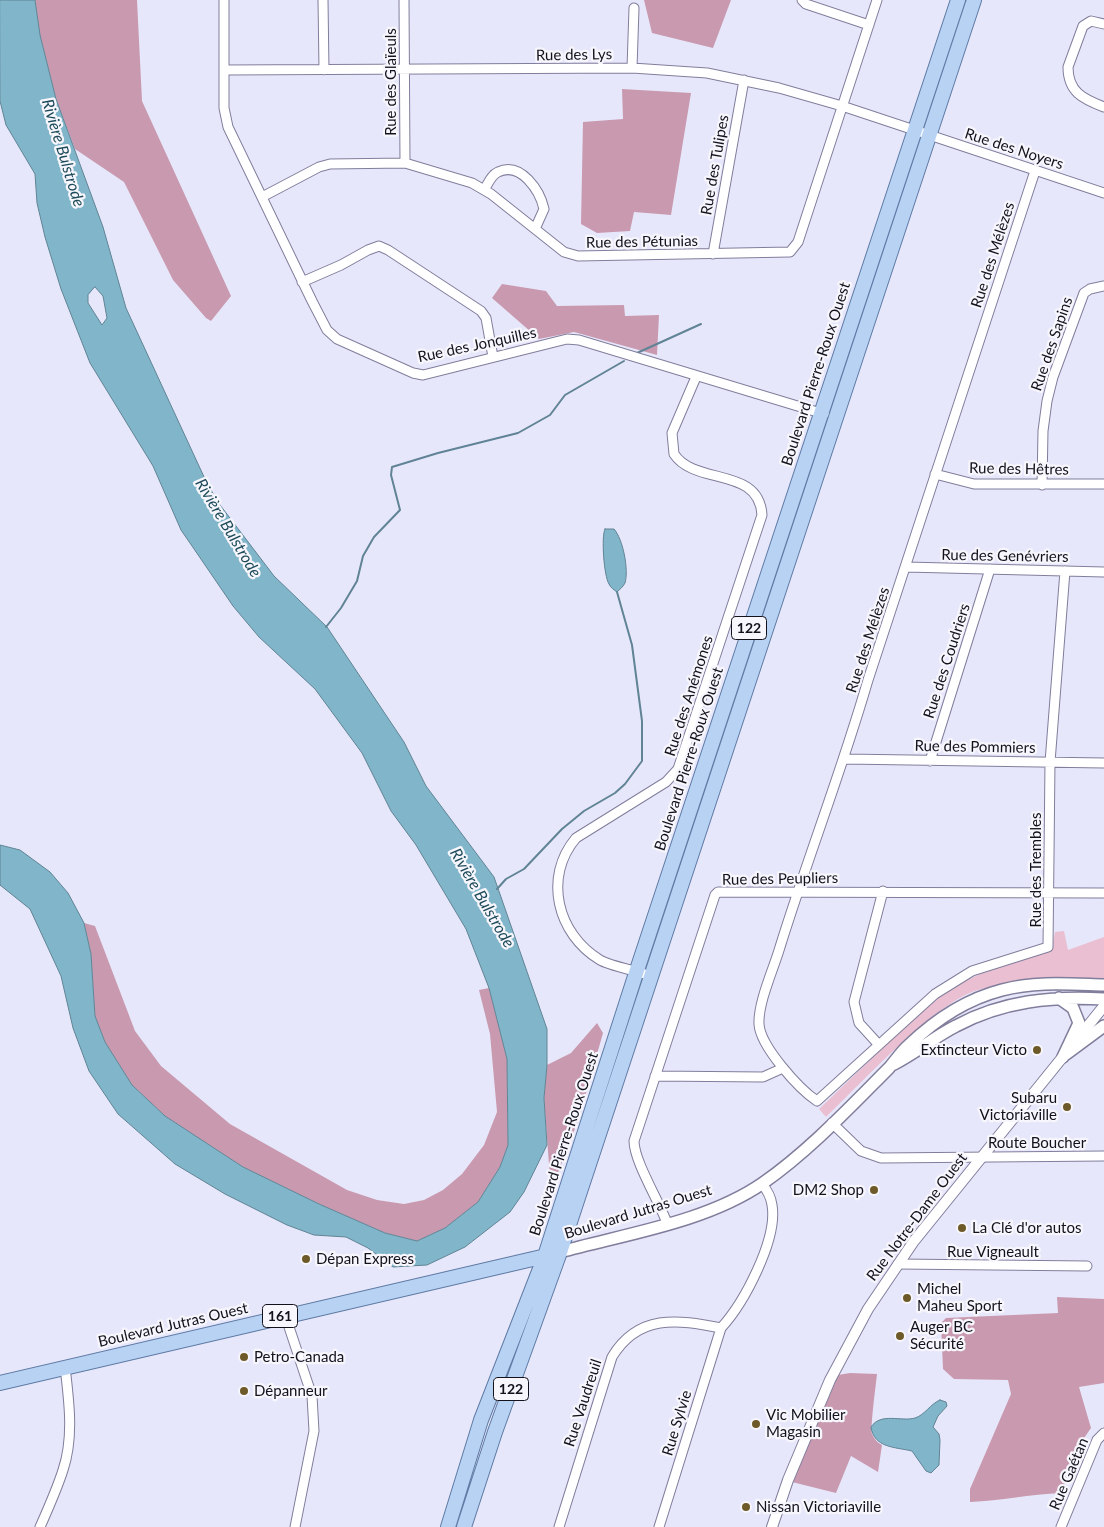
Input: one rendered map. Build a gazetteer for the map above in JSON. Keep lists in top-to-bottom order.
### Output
{
  "streets": {
    "main road": [
      "Boulevard Pierre-Roux Ouest",
      "122",
      "Boulevard Jutras Ouest",
      "161"
    ],
    "street": [
      "Rue des Lys",
      "Rue des Glaïeuls",
      "Rue des Noyers",
      "Rue des Tulipes",
      "Rue des Pétunias",
      "Rue des Mélèzes",
      "Rue des Sapins",
      "Rue des Jonquilles",
      "Rue des Hêtres",
      "Rue des Genévriers",
      "Rue des Coudriers",
      "Rue des Anémones",
      "Rue des Pommiers",
      "Rue des Trembles",
      "Rue des Peupliers",
      "Route Boucher",
      "Rue Notre-Dame Ouest",
      "Rue Vigneault",
      "Rue Vaudreuil",
      "Rue Sylvie",
      "Rue Gaétan"
    ]
  },
  "crossings": [
    ["Rue des Lys", "Rue des Glaïeuls"],
    ["Rue des Lys", "Rue des Noyers"],
    ["Rue des Lys", "Rue des Tulipes"],
    ["Rue des Lys", "Rue des Pétunias"],
    ["Rue des Lys", "Rue des Jonquilles"],
    ["Rue des Lys", "Boulevard Pierre-Roux Ouest"],
    ["Rue des Glaïeuls", "Rue des Pétunias"],
    ["Rue des Noyers", "Rue des Mélèzes"],
    ["Rue des Noyers", "Boulevard Pierre-Roux Ouest"],
    ["Rue des Tulipes", "Rue des Pétunias"],
    ["Rue des Pétunias", "Rue des Jonquilles"],
    ["Rue des Mélèzes", "Rue des Hêtres"],
    ["Rue des Mélèzes", "Rue des Genévriers"],
    ["Rue des Mélèzes", "Rue des Pommiers"],
    ["Rue des Mélèzes", "Rue des Trembles"],
    ["Rue des Mélèzes", "Rue des Peupliers"],
    ["Rue des Sapins", "Rue des Hêtres"],
    ["Rue des Jonquilles", "Boulevard Pierre-Roux Ouest"],
    ["Rue des Jonquilles", "Rue des Anémones"],
    ["Boulevard Pierre-Roux Ouest", "Rue des Anémones"],
    ["Boulevard Pierre-Roux Ouest", "Boulevard Jutras Ouest"],
    ["Rue des Genévriers", "Rue des Coudriers"],
    ["Rue des Genévriers", "Rue des Trembles"],
    ["Rue des Coudriers", "Rue des Pommiers"],
    ["Rue des Pommiers", "Rue des Trembles"],
    ["Rue des Trembles", "Rue des Peupliers"],
    ["Rue des Peupliers", "Boulevard Jutras Ouest"],
    ["Route Boucher", "Boulevard Jutras Ouest"],
    ["Route Boucher", "Rue Notre-Dame Ouest"],
    ["Rue Notre-Dame Ouest", "Rue Vigneault"],
    ["Rue Vaudreuil", "Rue Sylvie"]
  ],
  "water": ["Rivière Bulstrode"],
  "places": [
    "Extincteur Victo",
    "Subaru Victoriaville",
    "DM2 Shop",
    "La Clé d'or autos",
    "Dépan Express",
    "Michel Maheu Sport",
    "Auger BC Sécurité",
    "Petro-Canada",
    "Dépanneur",
    "Vic Mobilier Magasin",
    "Nissan Victoriaville"
  ]
}
